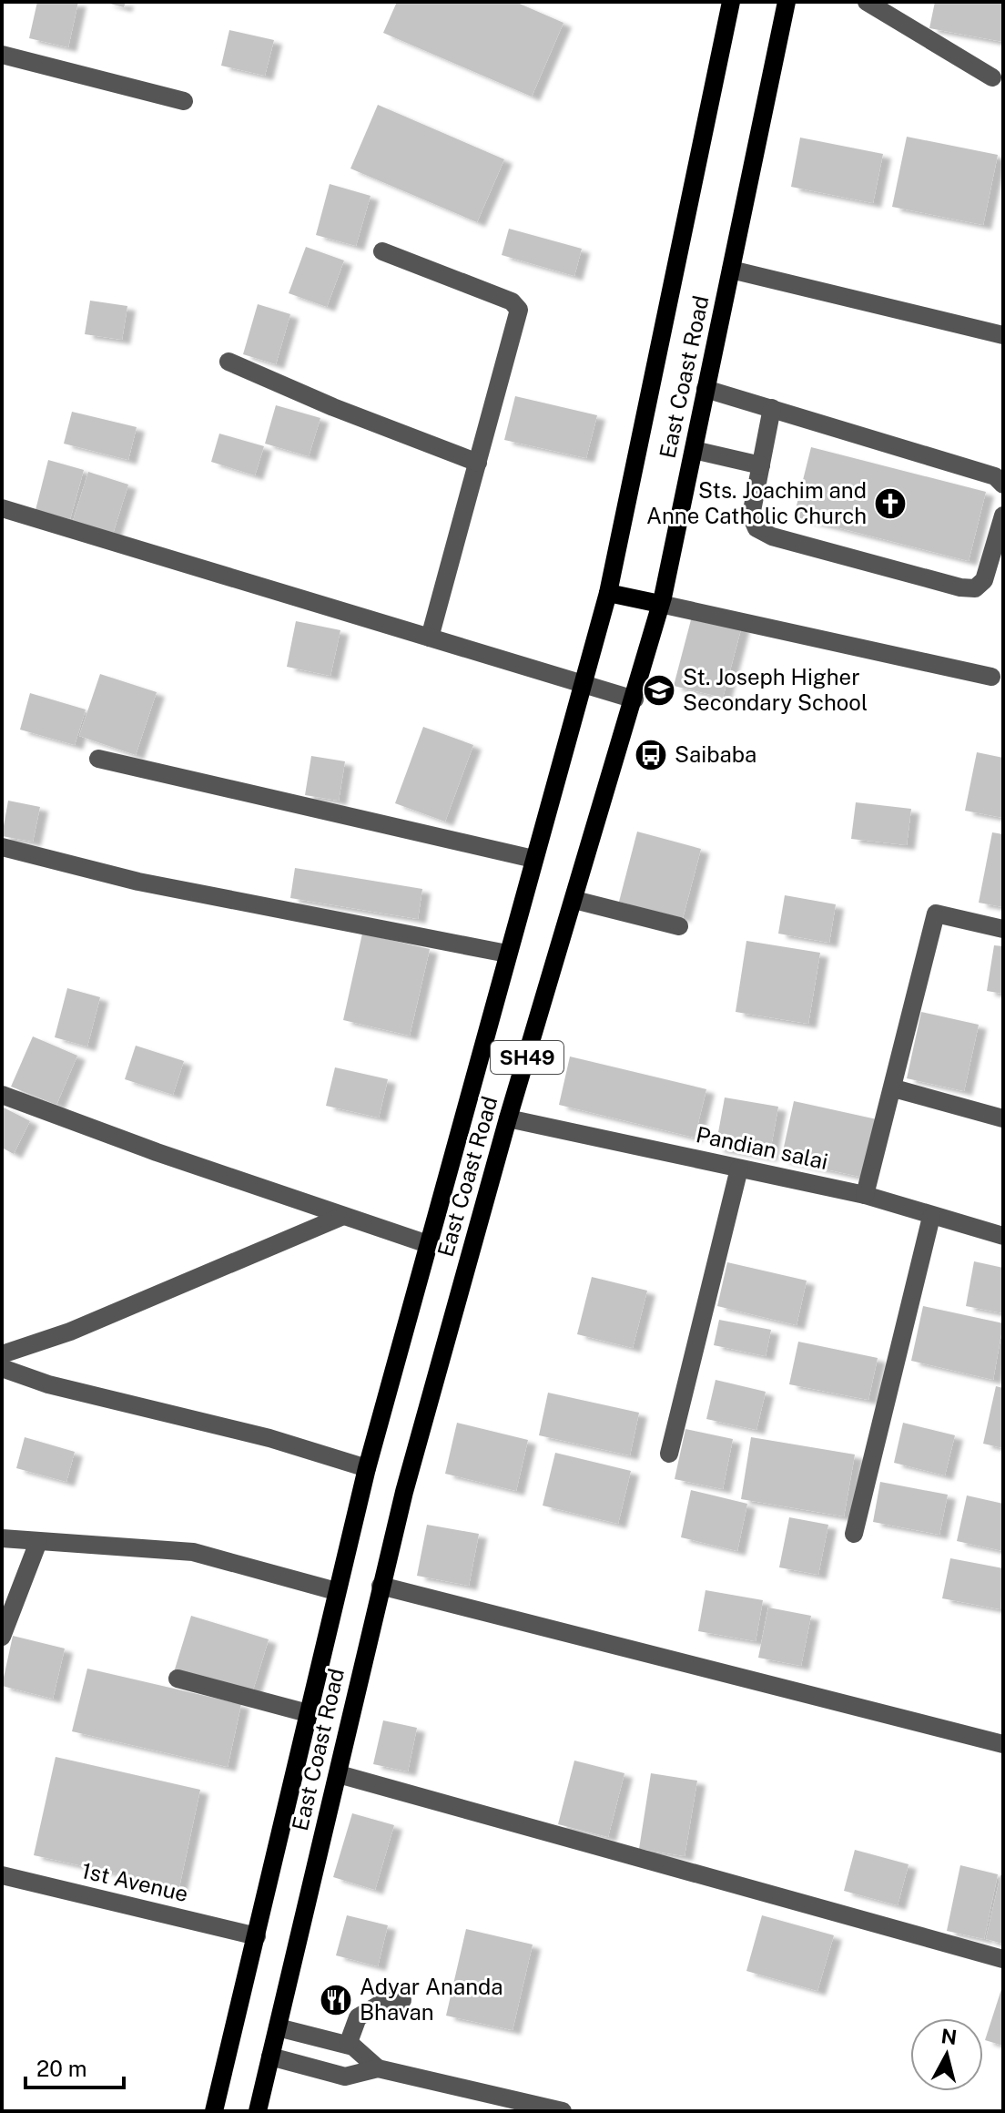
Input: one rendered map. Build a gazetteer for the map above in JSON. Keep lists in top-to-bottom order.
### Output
{
  "streets": {
    "main road": ["East Coast Road", "SH49"],
    "street": ["Pandian salai", "1st Avenue"]
  },
  "crossings": [
    ["East Coast Road", "Pandian salai"],
    ["East Coast Road", "1st Avenue"]
  ],
  "places": {
    "church": ["Sts. Joachim and Anne Catholic Church"],
    "school or university": ["St. Joseph Higher Secondary School"],
    "bus stop": ["Saibaba"],
    "restaurant": ["Adyar Ananda Bhavan"]
  },
  "scale_bar": "20 m",
  "north": "top"
}
